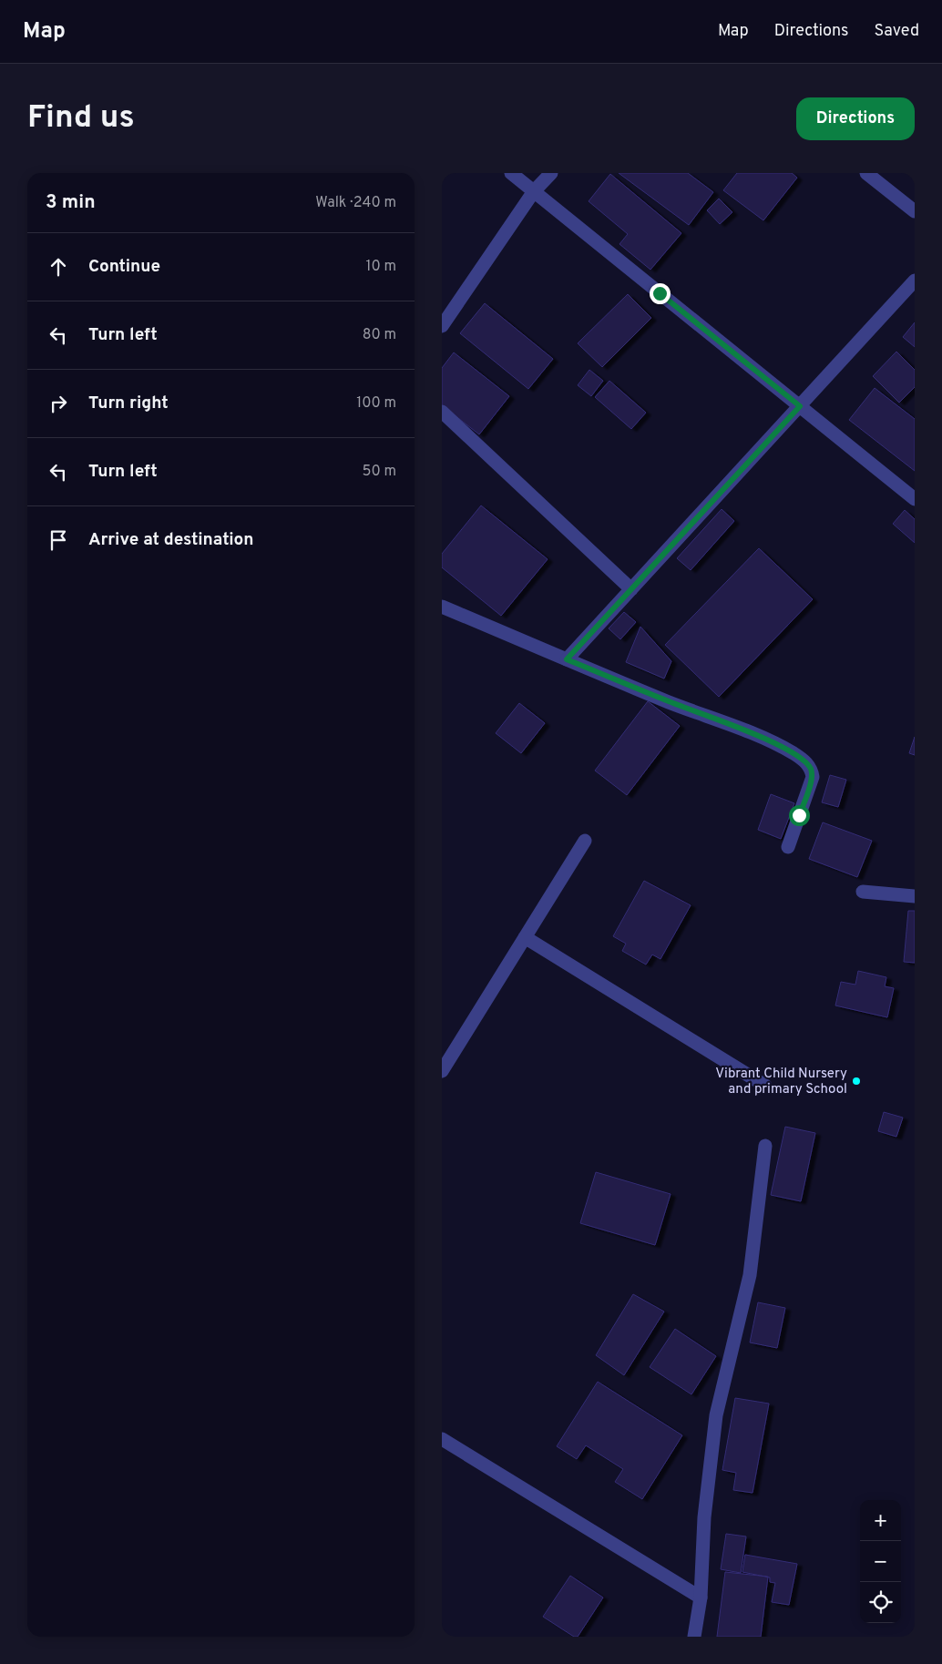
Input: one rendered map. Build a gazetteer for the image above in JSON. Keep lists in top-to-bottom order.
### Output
{
  "places": ["Vibrant Child Nursery and primary School"],
  "page": {
    "header": "Map",
    "nav": ["Map", "Directions", "Saved"],
    "buttons": "Directions",
    "title": "Find us",
    "heading": ["3 min", "Walk · 240 m"],
    "list": [
      ["Continue", "10 m"],
      ["Turn left", "80 m"],
      ["Turn right", "100 m"],
      ["Turn left", "50 m"],
      "Arrive at destination"
    ],
    "map_buttons": ["+", "−"]
  }
}
